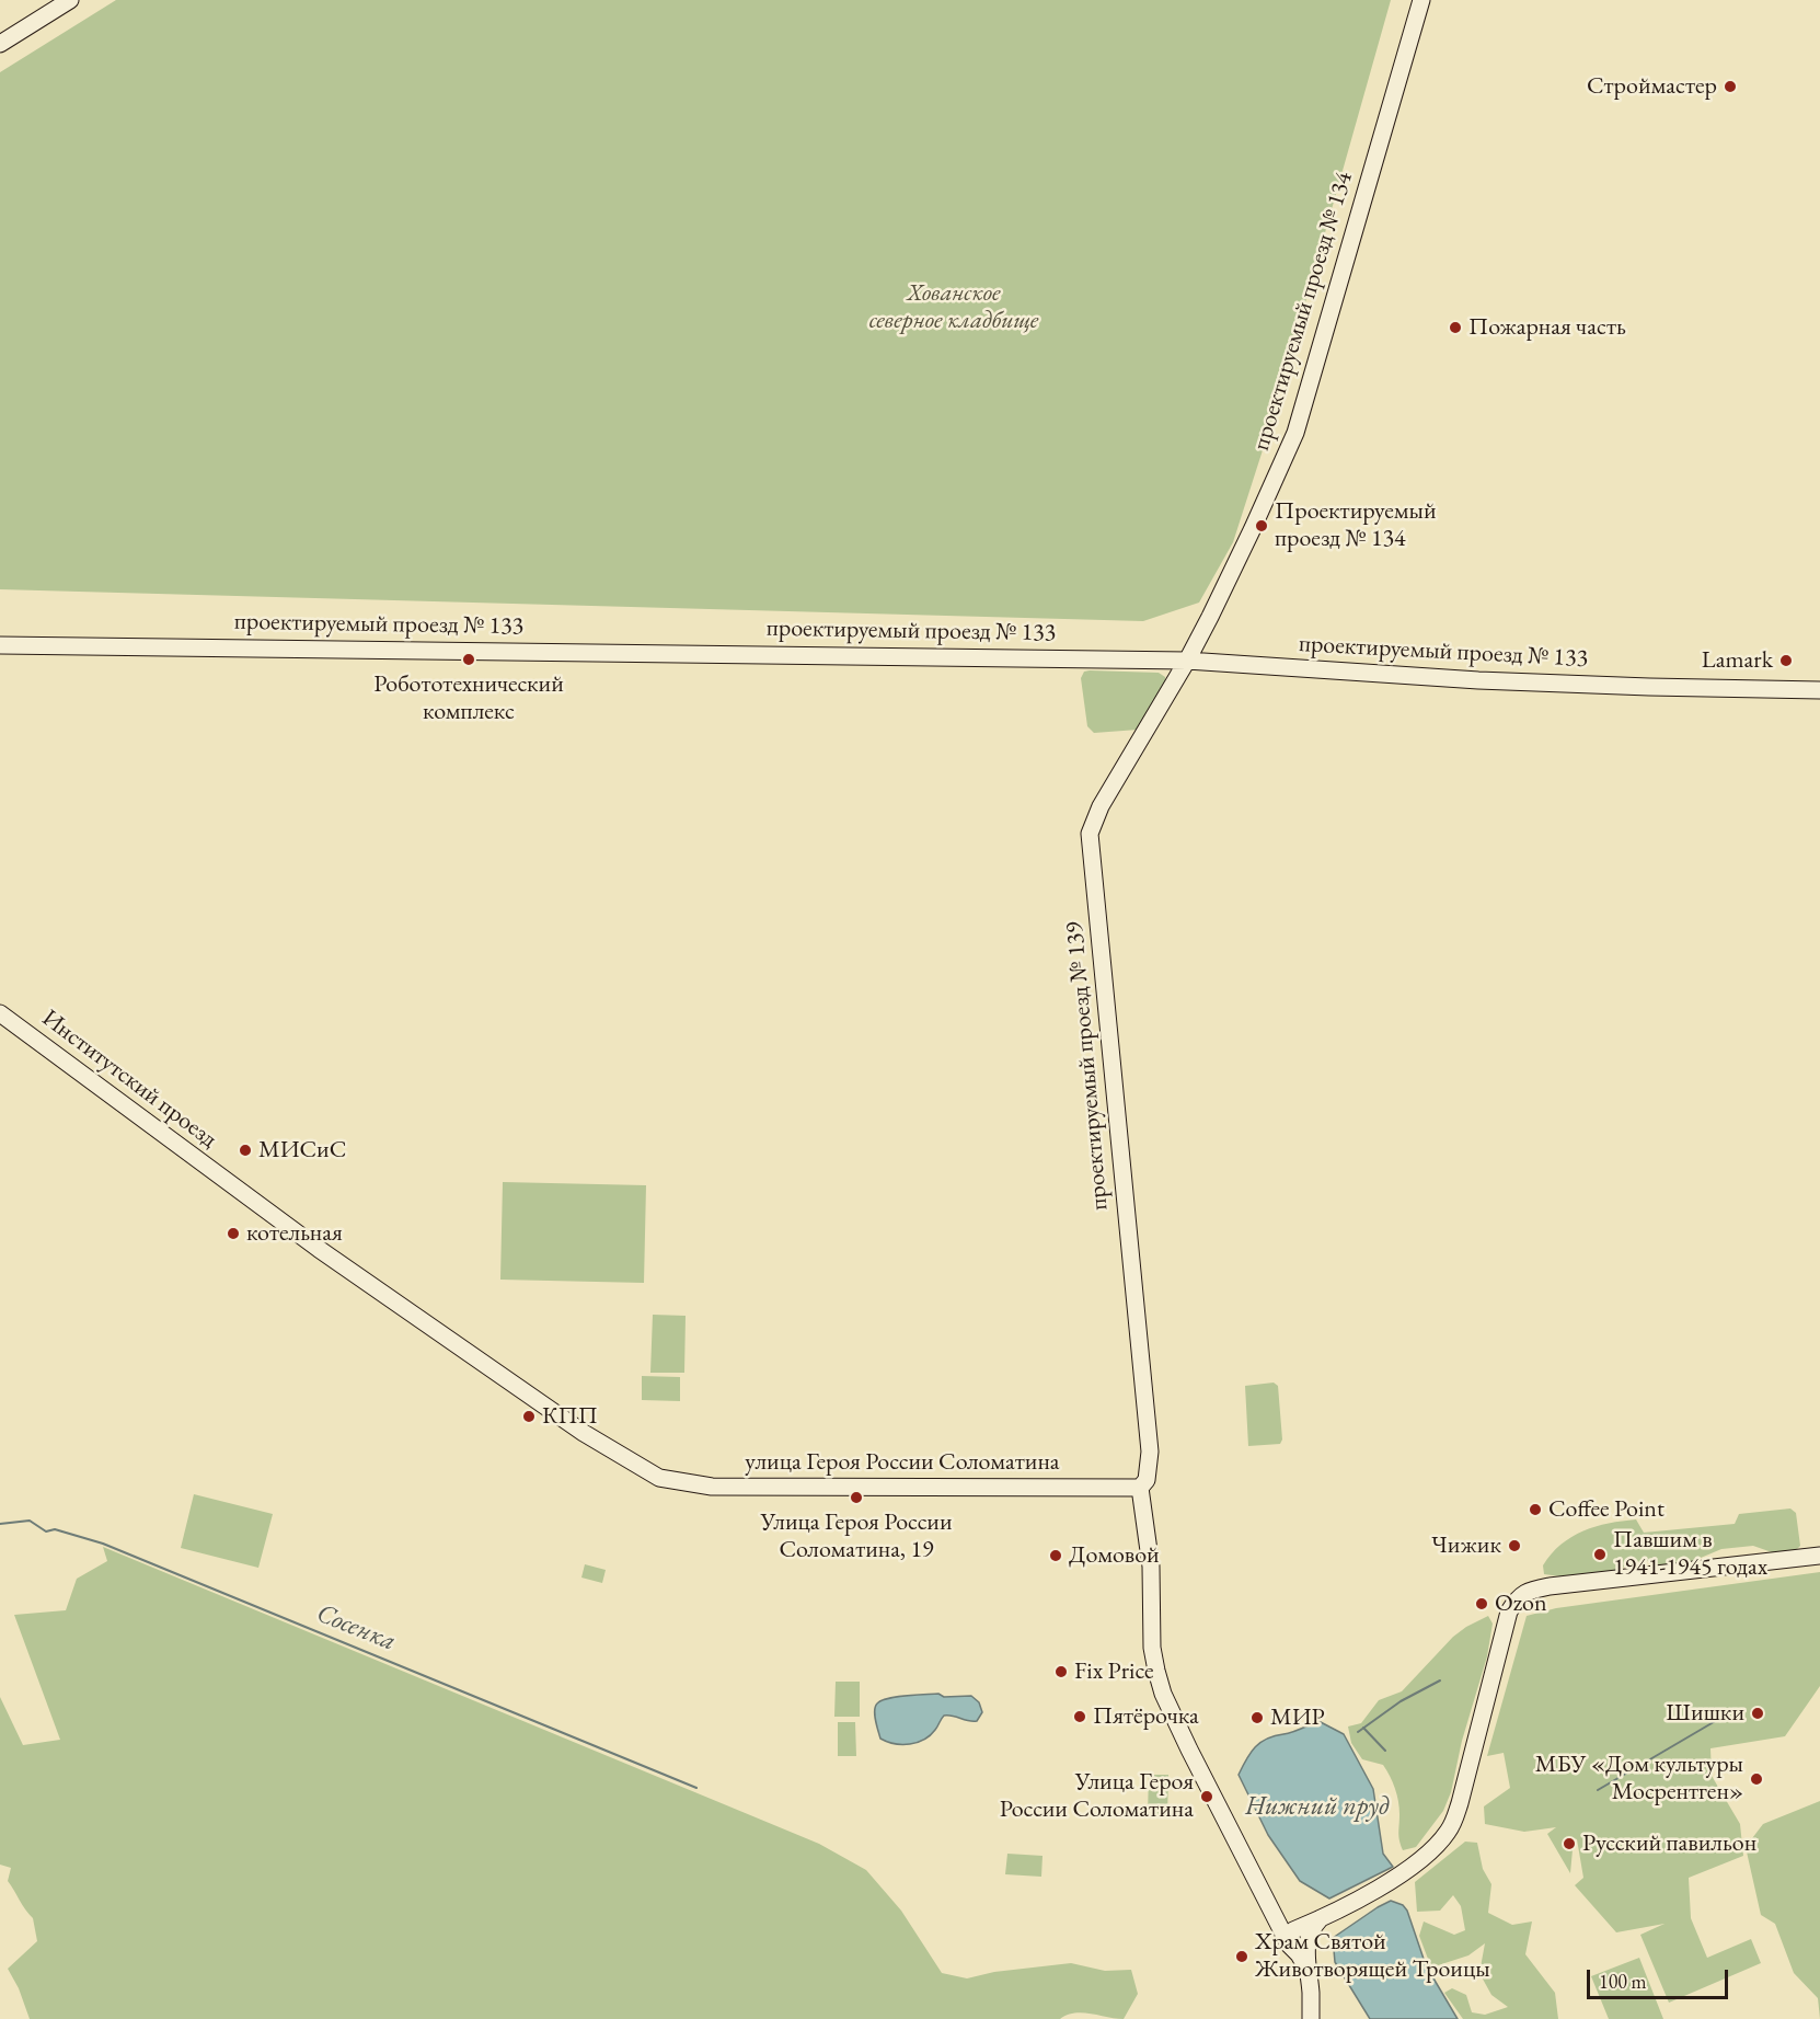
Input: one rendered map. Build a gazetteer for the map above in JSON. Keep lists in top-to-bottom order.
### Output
{
  "streets": {
    "street": [
      "проектируемый проезд № 134",
      "проектируемый проезд № 133",
      "проектируемый проезд № 139",
      "Институтский проезд",
      "улица Героя России Соломатина"
    ]
  },
  "crossings": [
    ["проектируемый проезд № 134", "проектируемый проезд № 133"],
    ["проектируемый проезд № 134", "проектируемый проезд № 139"],
    ["проектируемый проезд № 133", "проектируемый проезд № 139"],
    ["проектируемый проезд № 139", "улица Героя России Соломатина"],
    ["Институтский проезд", "улица Героя России Соломатина"]
  ],
  "water": ["Сосенка", "Нижний пруд"],
  "parks": ["Хованское северное кладбище"],
  "places": [
    "Строймастер",
    "Пожарная часть",
    "Проектируемый проезд № 134",
    "Робототехнический комплекс",
    "Lamark",
    "МИСиС",
    "котельная",
    "КПП",
    "Улица Героя России Соломатина, 19",
    "Coffee Point",
    "Чижик",
    "Павшим в 1941-1945 годах",
    "Домовой",
    "Ozon",
    "Fix Price",
    "Шишки",
    "Пятёрочка",
    "МИР",
    "МБУ «Дом культуры Мосрентген»",
    "Улица Героя России Соломатина",
    "Русский павильон",
    "Храм Святой Животворящей Троицы"
  ],
  "scale_bar": "100 m"
}
